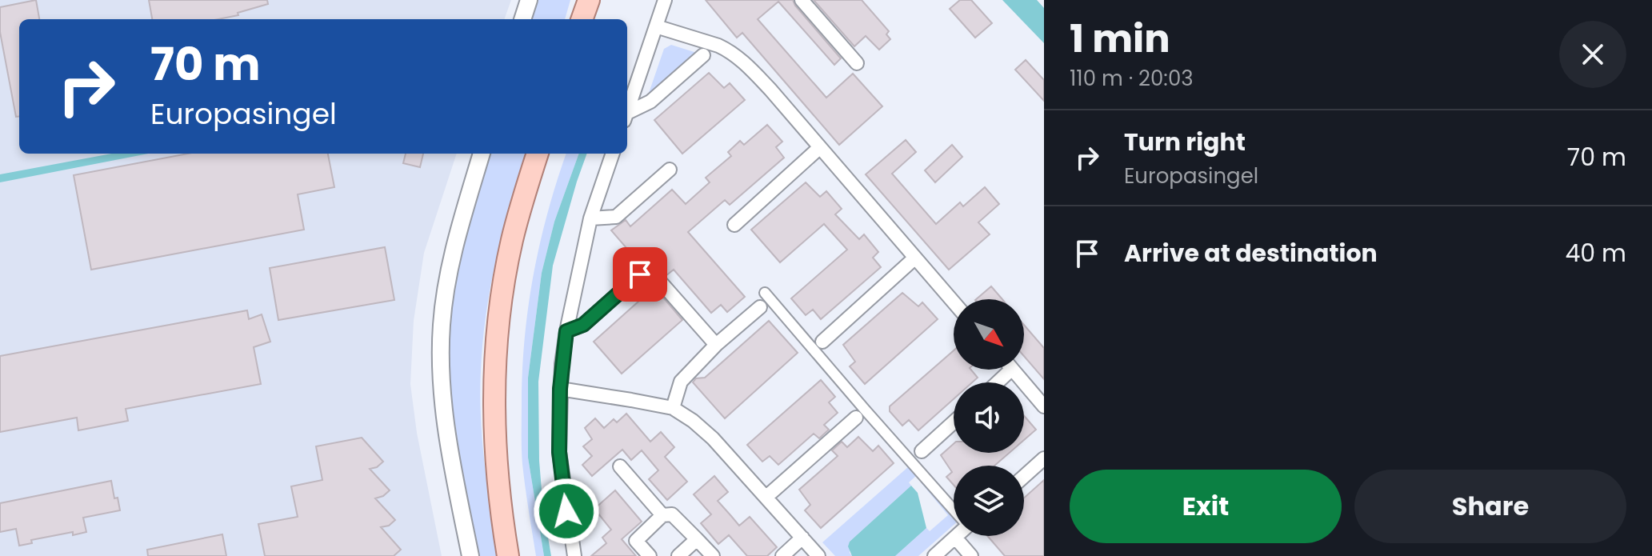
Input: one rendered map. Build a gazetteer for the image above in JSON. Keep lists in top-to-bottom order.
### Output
{
  "north": "bottom right",
  "page": {
    "heading": ["1 min", "110 m · 20:03"],
    "turn": ["70 m", "Europasingel"],
    "list": [
      {
        "name": "Turn right",
        "note": "Europasingel",
        "value": "70 m"
      },
      {
        "name": "Arrive at destination",
        "value": "40 m"
      }
    ],
    "buttons": ["Exit", "Share"]
  }
}
